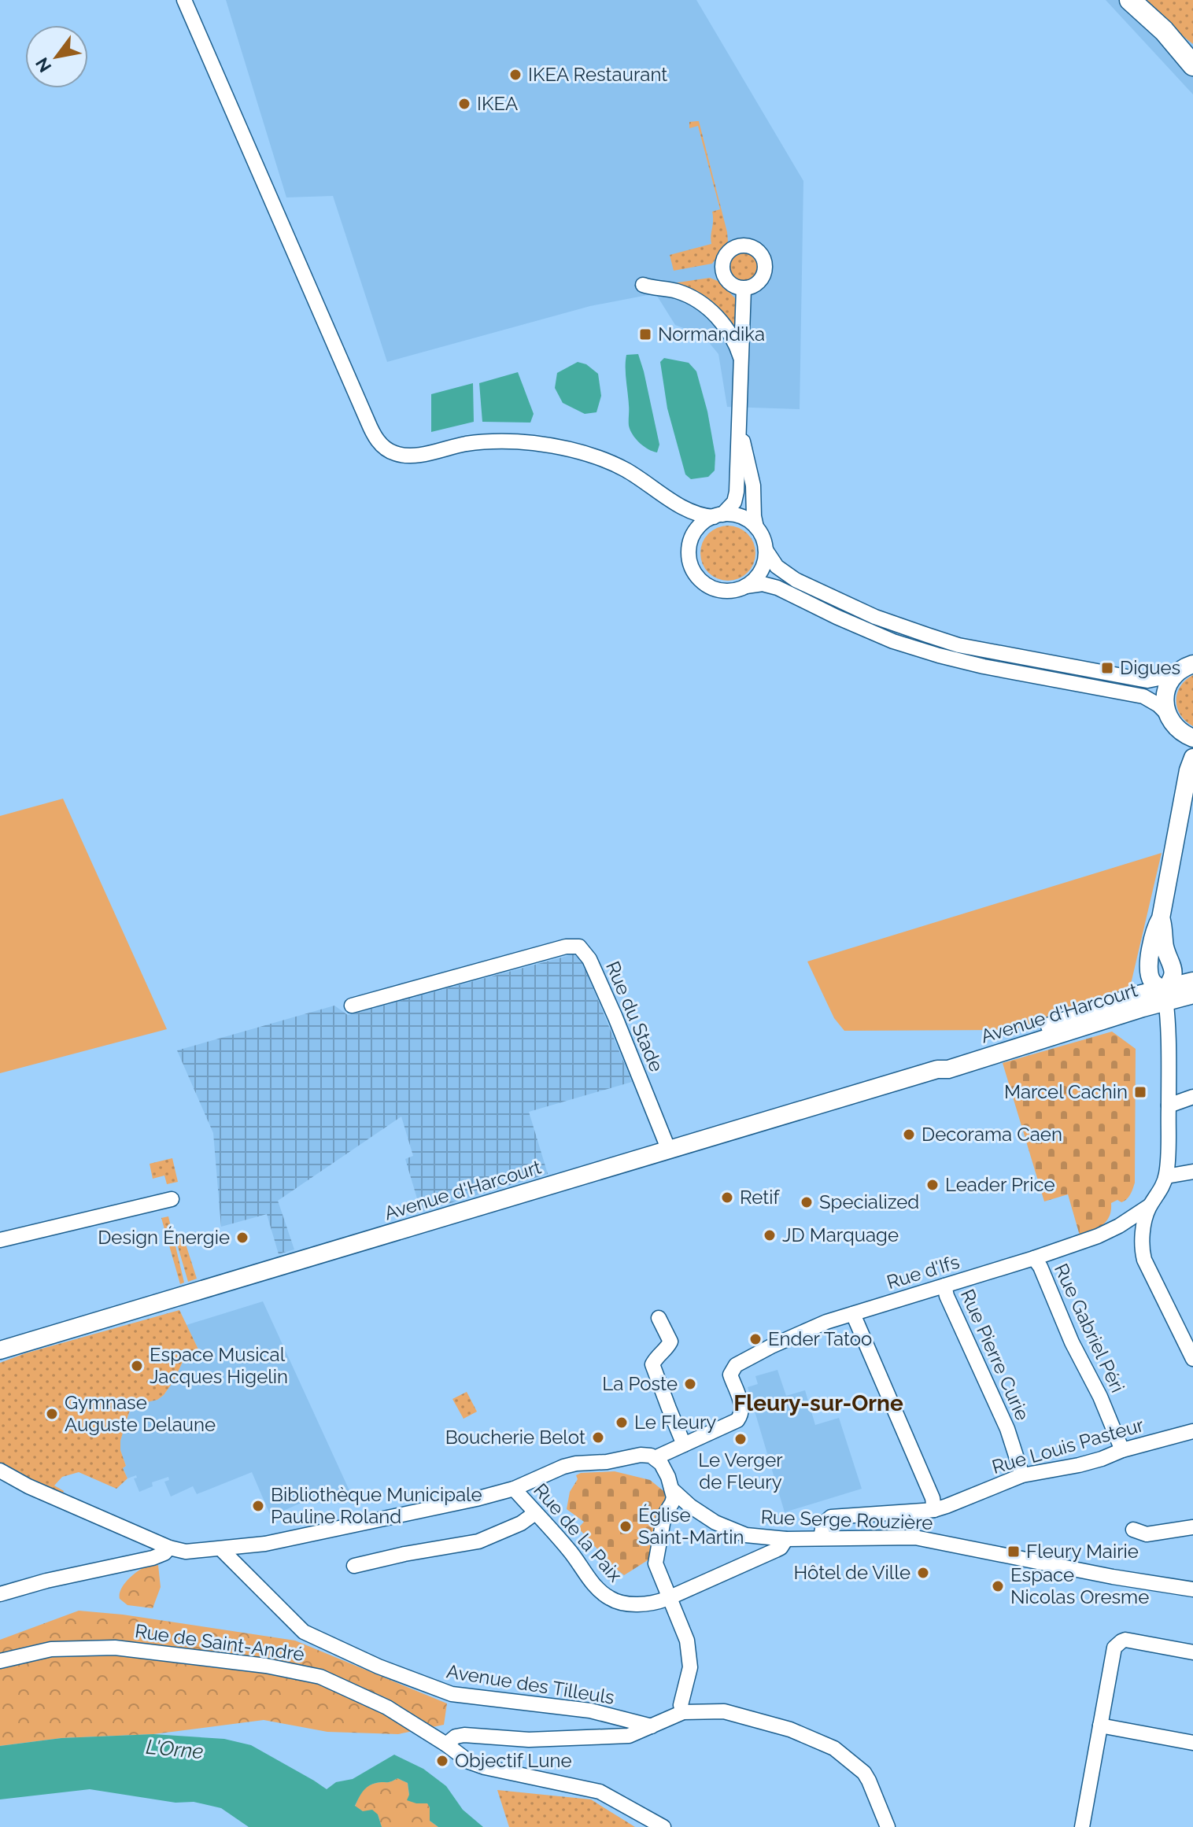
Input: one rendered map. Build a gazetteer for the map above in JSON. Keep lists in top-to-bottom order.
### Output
{
  "streets": {
    "main road": ["Avenue d'Harcourt"],
    "street": [
      "Rue du Stade",
      "Rue d'Ifs",
      "Rue Gabriel Péri",
      "Rue Pierre Curie",
      "Rue Louis Pasteur",
      "Rue Serge Rouzière",
      "Rue de la Paix",
      "Rue de Saint-André",
      "Avenue des Tilleuls"
    ]
  },
  "crossings": [
    ["Avenue d'Harcourt", "Rue du Stade"],
    ["Rue d'Ifs", "Rue Gabriel Péri"],
    ["Rue d'Ifs", "Rue Pierre Curie"],
    ["Rue Gabriel Péri", "Rue Louis Pasteur"],
    ["Rue Pierre Curie", "Rue Louis Pasteur"],
    ["Rue Louis Pasteur", "Rue Serge Rouzière"],
    ["Rue Serge Rouzière", "Rue de la Paix"]
  ],
  "districts": ["Fleury-sur-Orne"],
  "water": ["L'Orne"],
  "places": {
    "other": [
      "IKEA Restaurant",
      "IKEA",
      "Decorama Caen",
      "Leader Price",
      "Retif",
      "Specialized",
      "JD Marquage",
      "Design Énergie",
      "Ender Tatoo",
      "Espace Musical Jacques Higelin",
      "La Poste",
      "Gymnase Auguste Delaune",
      "Le Fleury",
      "Boucherie Belot",
      "Le Verger de Fleury",
      "Bibliothèque Municipale Pauline Roland",
      "Église Saint-Martin",
      "Hôtel de Ville",
      "Espace Nicolas Oresme",
      "Objectif Lune"
    ],
    "transit": [
      "Normandika",
      "Digues",
      "Marcel Cachin",
      "Fleury Mairie"
    ]
  },
  "north": "bottom left"
}
